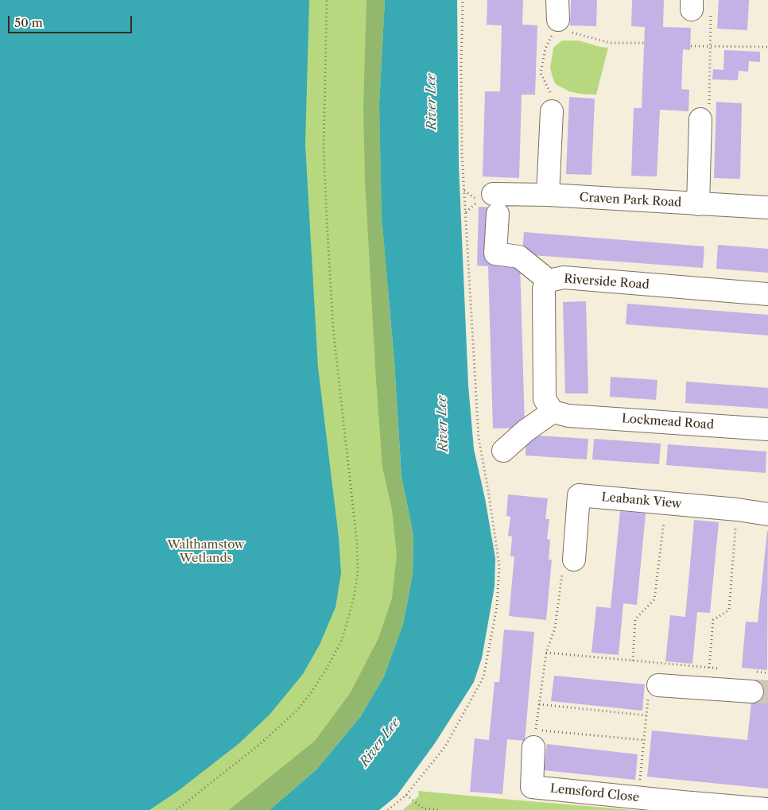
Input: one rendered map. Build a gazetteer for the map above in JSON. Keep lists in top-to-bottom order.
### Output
{
  "streets": {
    "street": [
      "Craven Park Road",
      "Riverside Road",
      "Lockmead Road",
      "Leabank View",
      "Lemsford Close"
    ]
  },
  "crossings": [
    ["Craven Park Road", "Riverside Road"],
    ["Riverside Road", "Lockmead Road"]
  ],
  "water": ["River Lee"],
  "parks": ["Walthamstow Wetlands"],
  "scale_bar": "50 m"
}
